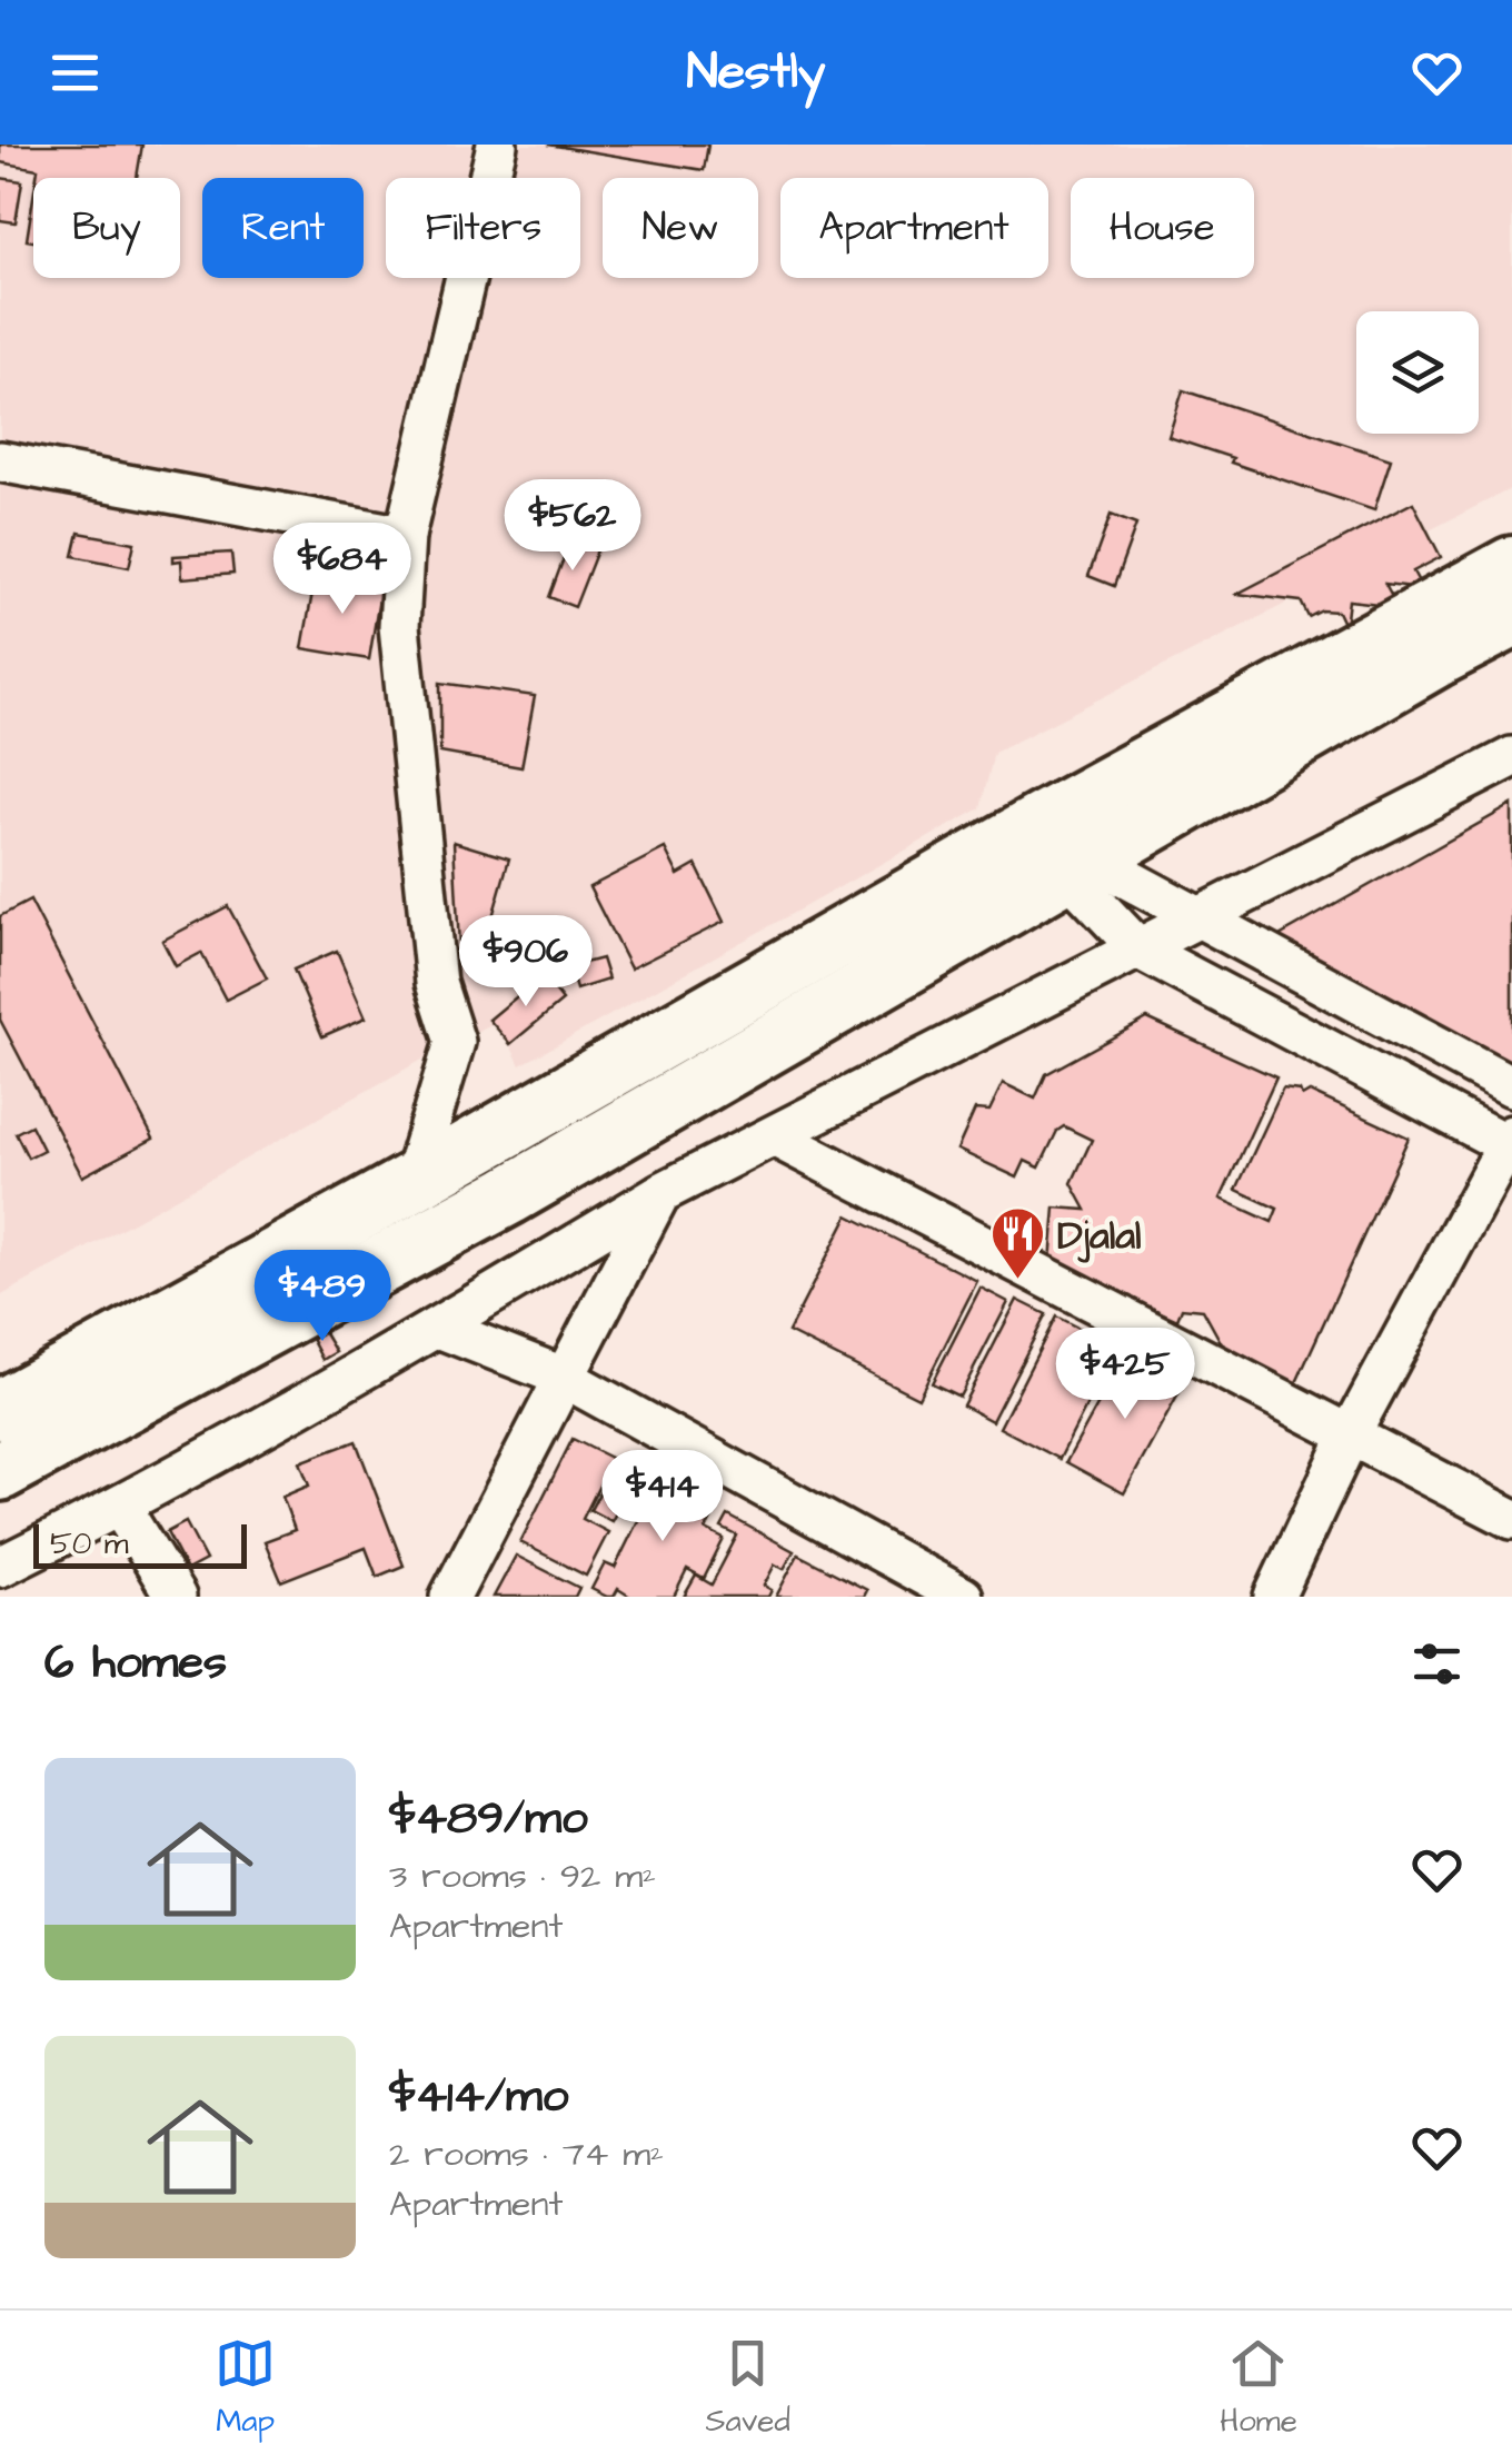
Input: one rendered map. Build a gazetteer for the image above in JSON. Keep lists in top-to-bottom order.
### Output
{
  "places": {
    "restaurant": ["Djalal"]
  },
  "scale_bar": "50 m",
  "page": {
    "header": "Nestly",
    "chip": [
      "Buy",
      "Rent",
      "Filters",
      "New",
      "Apartment",
      "House"
    ],
    "price": [
      "$562",
      "$684",
      "$906",
      "$489",
      "$425",
      "$414"
    ],
    "scale": "50 m",
    "heading": "6 homes",
    "list": [
      {
        "name": "$489/mo",
        "note": "3 rooms · 92 m² · Apartment"
      },
      {
        "name": "$414/mo",
        "note": "2 rooms · 74 m² · Apartment"
      }
    ],
    "tabs": ["Map", "Saved", "Home"]
  }
}
